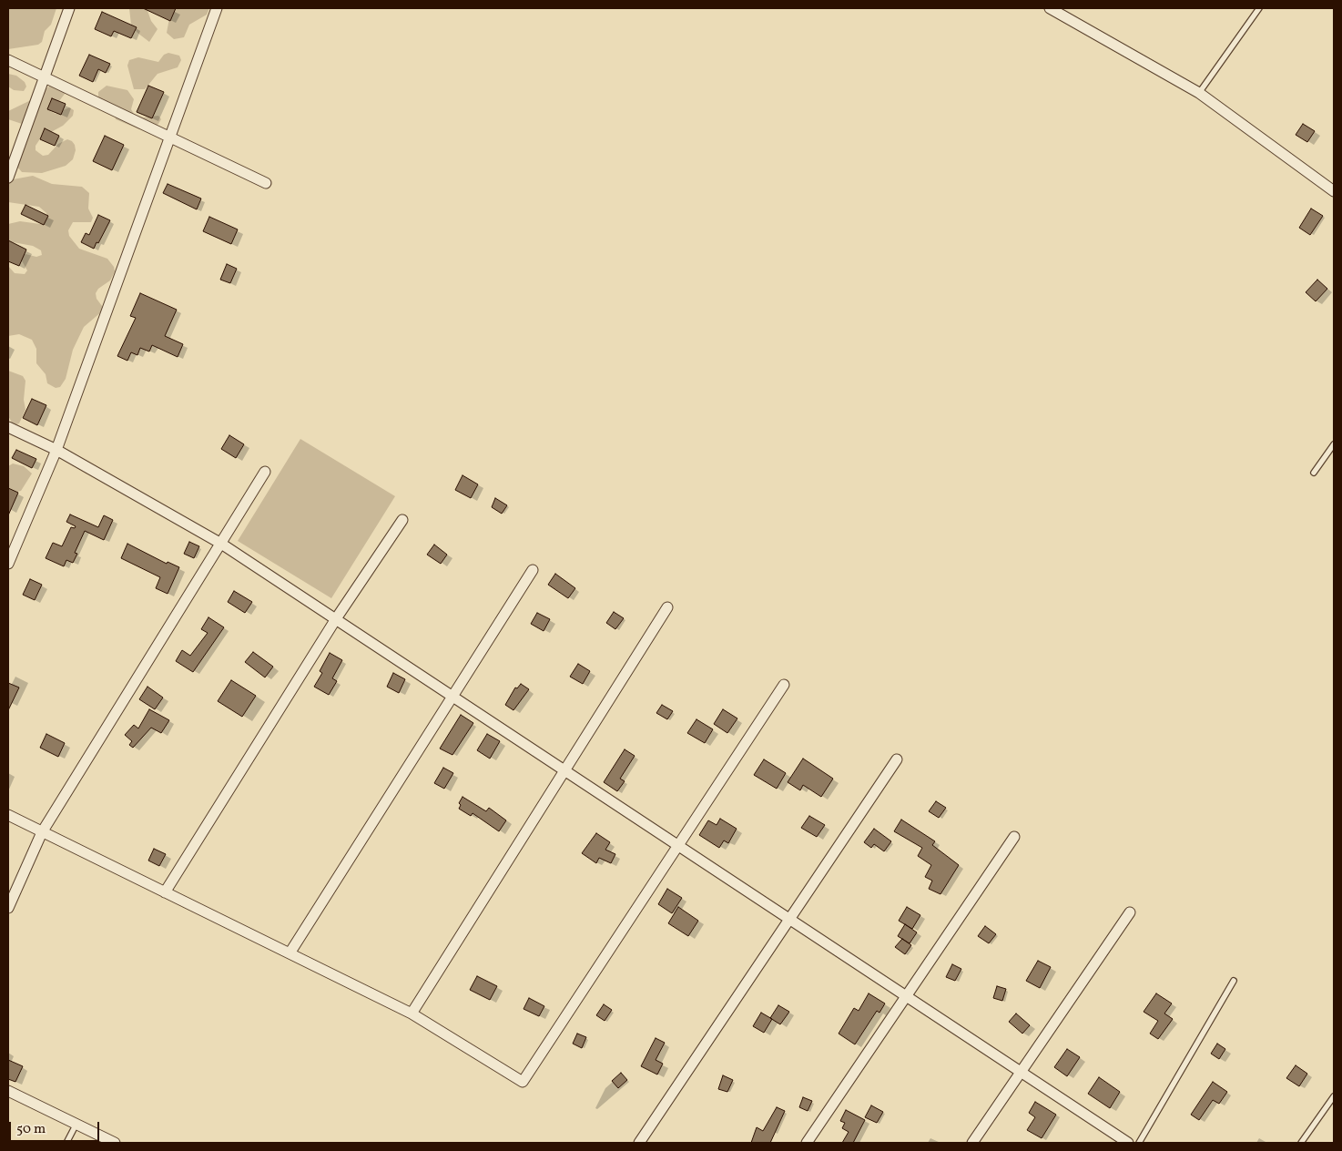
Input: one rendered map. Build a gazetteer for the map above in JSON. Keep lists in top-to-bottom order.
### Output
{
  "scale_bar": "50 m"
}
